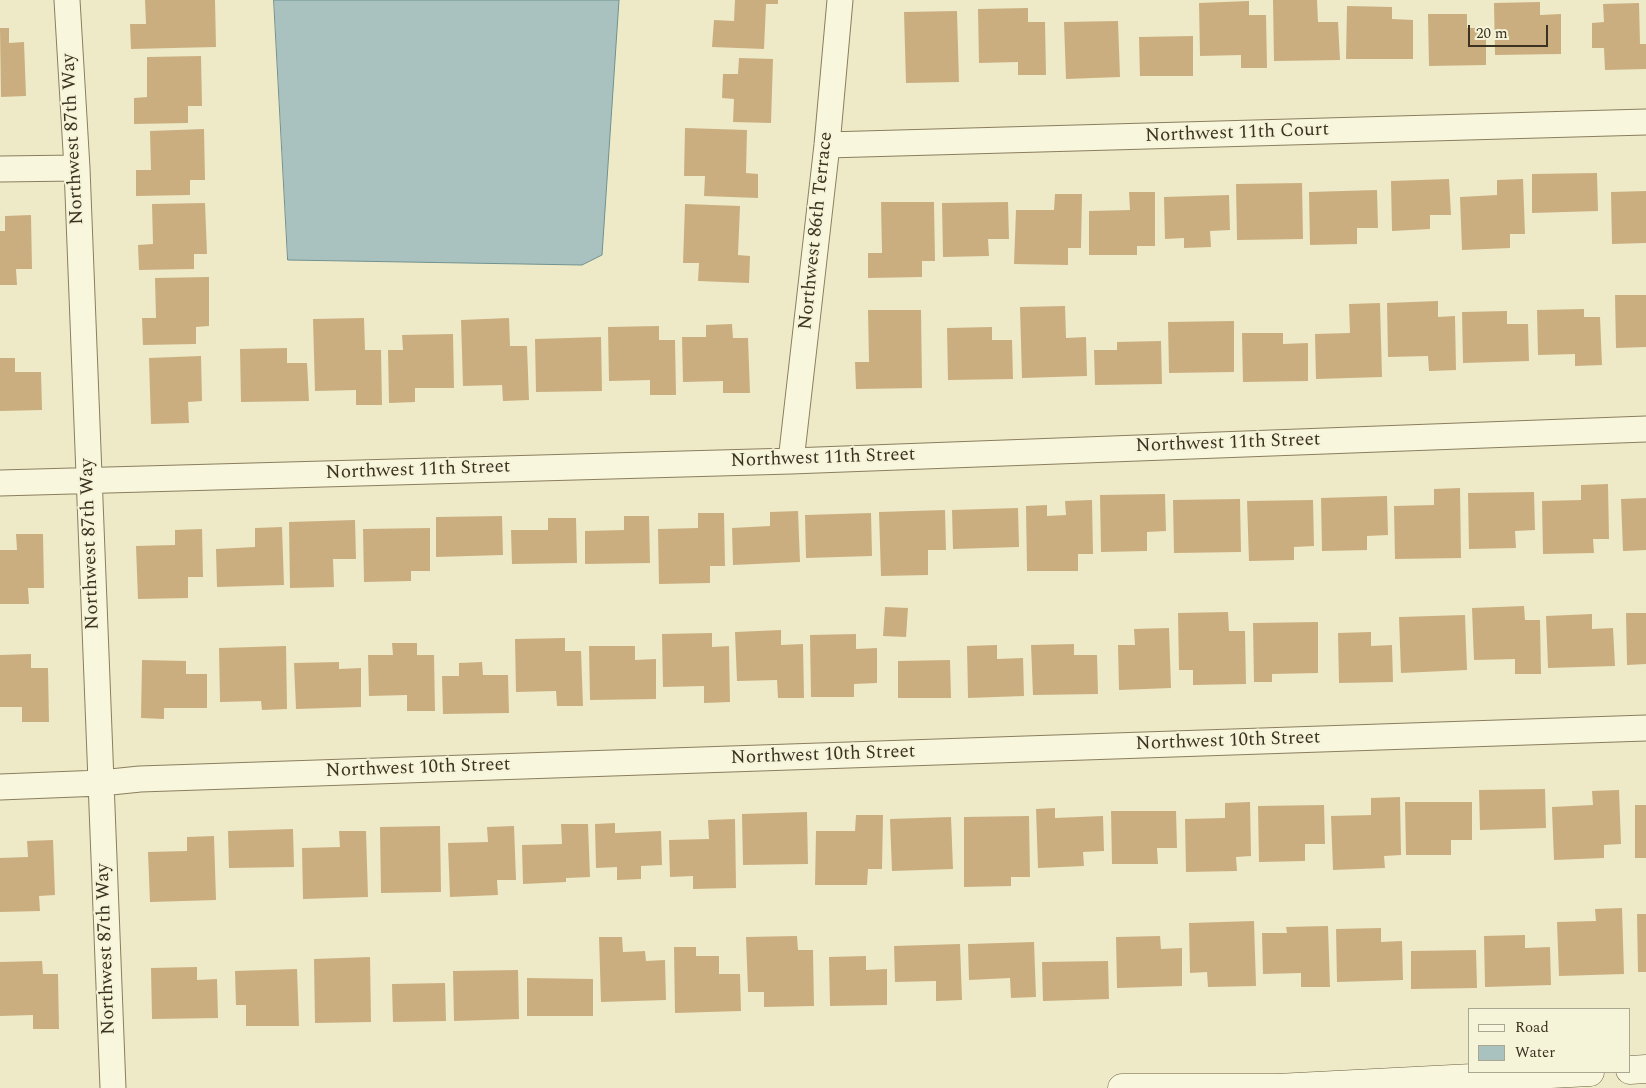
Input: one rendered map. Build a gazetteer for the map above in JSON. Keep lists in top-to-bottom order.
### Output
{
  "streets": {
    "street": [
      "Northwest 11th Court",
      "Northwest 87th Way",
      "Northwest 86th Terrace",
      "Northwest 11th Street",
      "Northwest 10th Street"
    ]
  },
  "crossings": [
    ["Northwest 11th Court", "Northwest 86th Terrace"],
    ["Northwest 87th Way", "Northwest 11th Street"],
    ["Northwest 87th Way", "Northwest 10th Street"],
    ["Northwest 86th Terrace", "Northwest 11th Street"]
  ],
  "legend": ["Road", "Water"],
  "scale_bar": "20 m"
}
